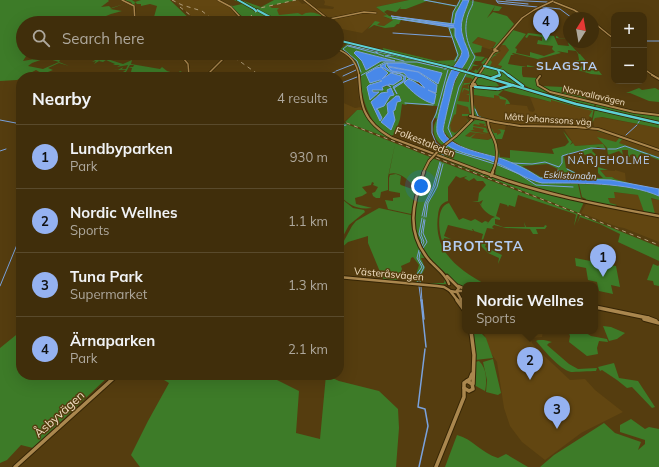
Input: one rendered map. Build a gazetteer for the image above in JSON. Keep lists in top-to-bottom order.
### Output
{
  "streets": {
    "main road": [
      "Norrvallavägen",
      "Mått Johanssons väg",
      "Folkestaleden",
      "Västeråsvägen",
      "Åsbyvägen"
    ]
  },
  "districts": ["SLAGSTA", "NÄRJEHOLME", "BROTTSTA"],
  "water": ["Eskilstunaån"],
  "north": "top",
  "page": {
    "pins": [
      "4",
      "1",
      "2",
      "3"
    ],
    "map_buttons": ["+", "−"],
    "search": "Search here",
    "heading": ["Nearby", "4 results"],
    "list": [
      {
        "mark": "1",
        "name": "Lundbyparken",
        "note": "Park",
        "value": "930 m"
      },
      {
        "mark": "2",
        "name": "Nordic Wellnes",
        "note": "Sports",
        "value": "1.1 km"
      },
      {
        "mark": "3",
        "name": "Tuna Park",
        "note": "Supermarket",
        "value": "1.3 km"
      },
      {
        "mark": "4",
        "name": "Ärnaparken",
        "note": "Park",
        "value": "2.1 km"
      }
    ],
    "popup": ["Nordic Wellnes", "Sports"]
  }
}
